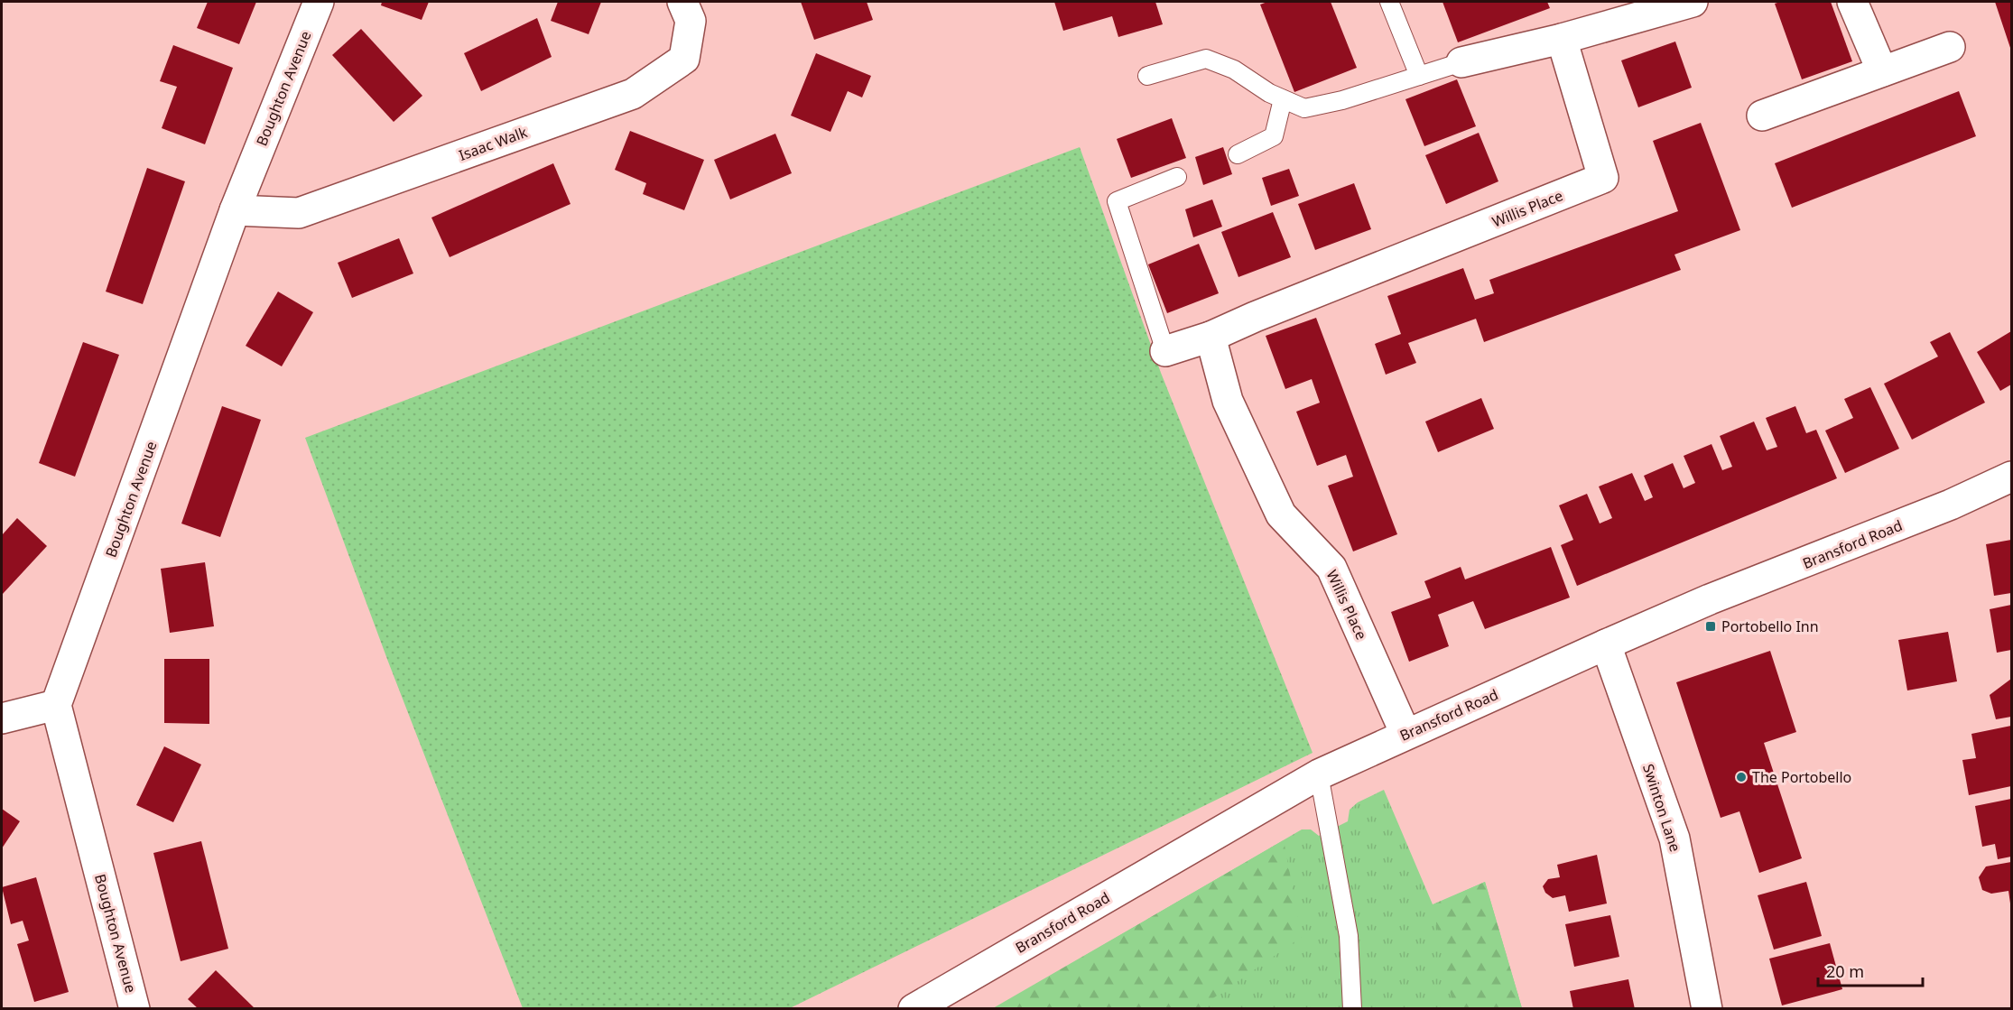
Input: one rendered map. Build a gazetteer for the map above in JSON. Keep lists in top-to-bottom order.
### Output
{
  "streets": {
    "street": [
      "Boughton Avenue",
      "Isaac Walk",
      "Willis Place",
      "Bransford Road",
      "Swinton Lane"
    ]
  },
  "crossings": [
    ["Boughton Avenue", "Isaac Walk"],
    ["Willis Place", "Bransford Road"],
    ["Bransford Road", "Swinton Lane"]
  ],
  "places": {
    "transit": ["Portobello Inn"],
    "other": ["The Portobello"]
  },
  "scale_bar": "20 m"
}
